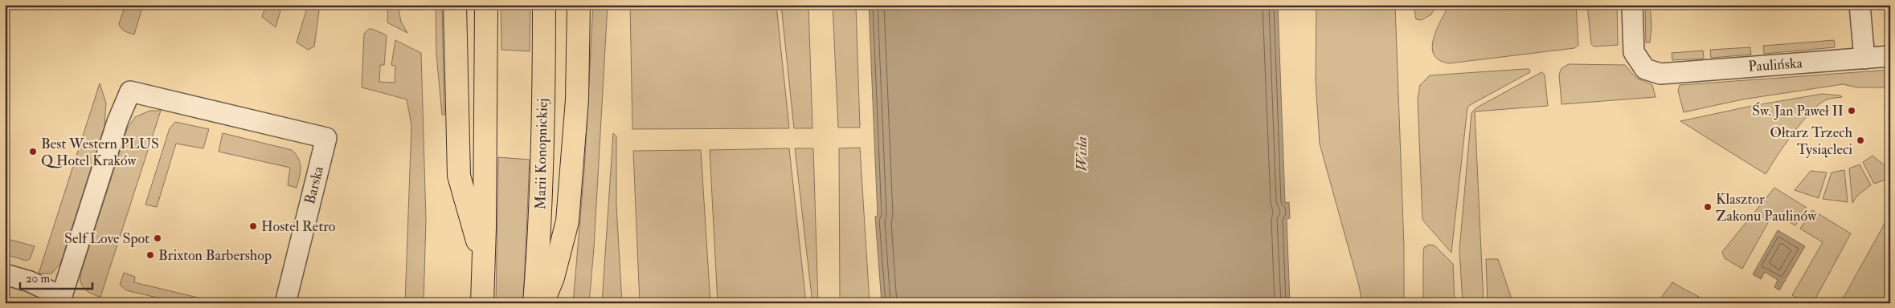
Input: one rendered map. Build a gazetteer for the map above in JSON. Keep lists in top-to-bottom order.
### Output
{
  "streets": {
    "main road": ["Marii Konopnickiej"],
    "street": ["Paulińska", "Barska"]
  },
  "water": ["Wisła"],
  "places": [
    "Św. Jan Paweł II",
    "Ołtarz Trzech Tysiącleci",
    "Best Western PLUS Q Hotel Kraków",
    "Klasztor Zakonu Paulinów",
    "Hostel Retro",
    "Self Love Spot",
    "Brixton Barbershop"
  ],
  "scale_bar": "20 m"
}
